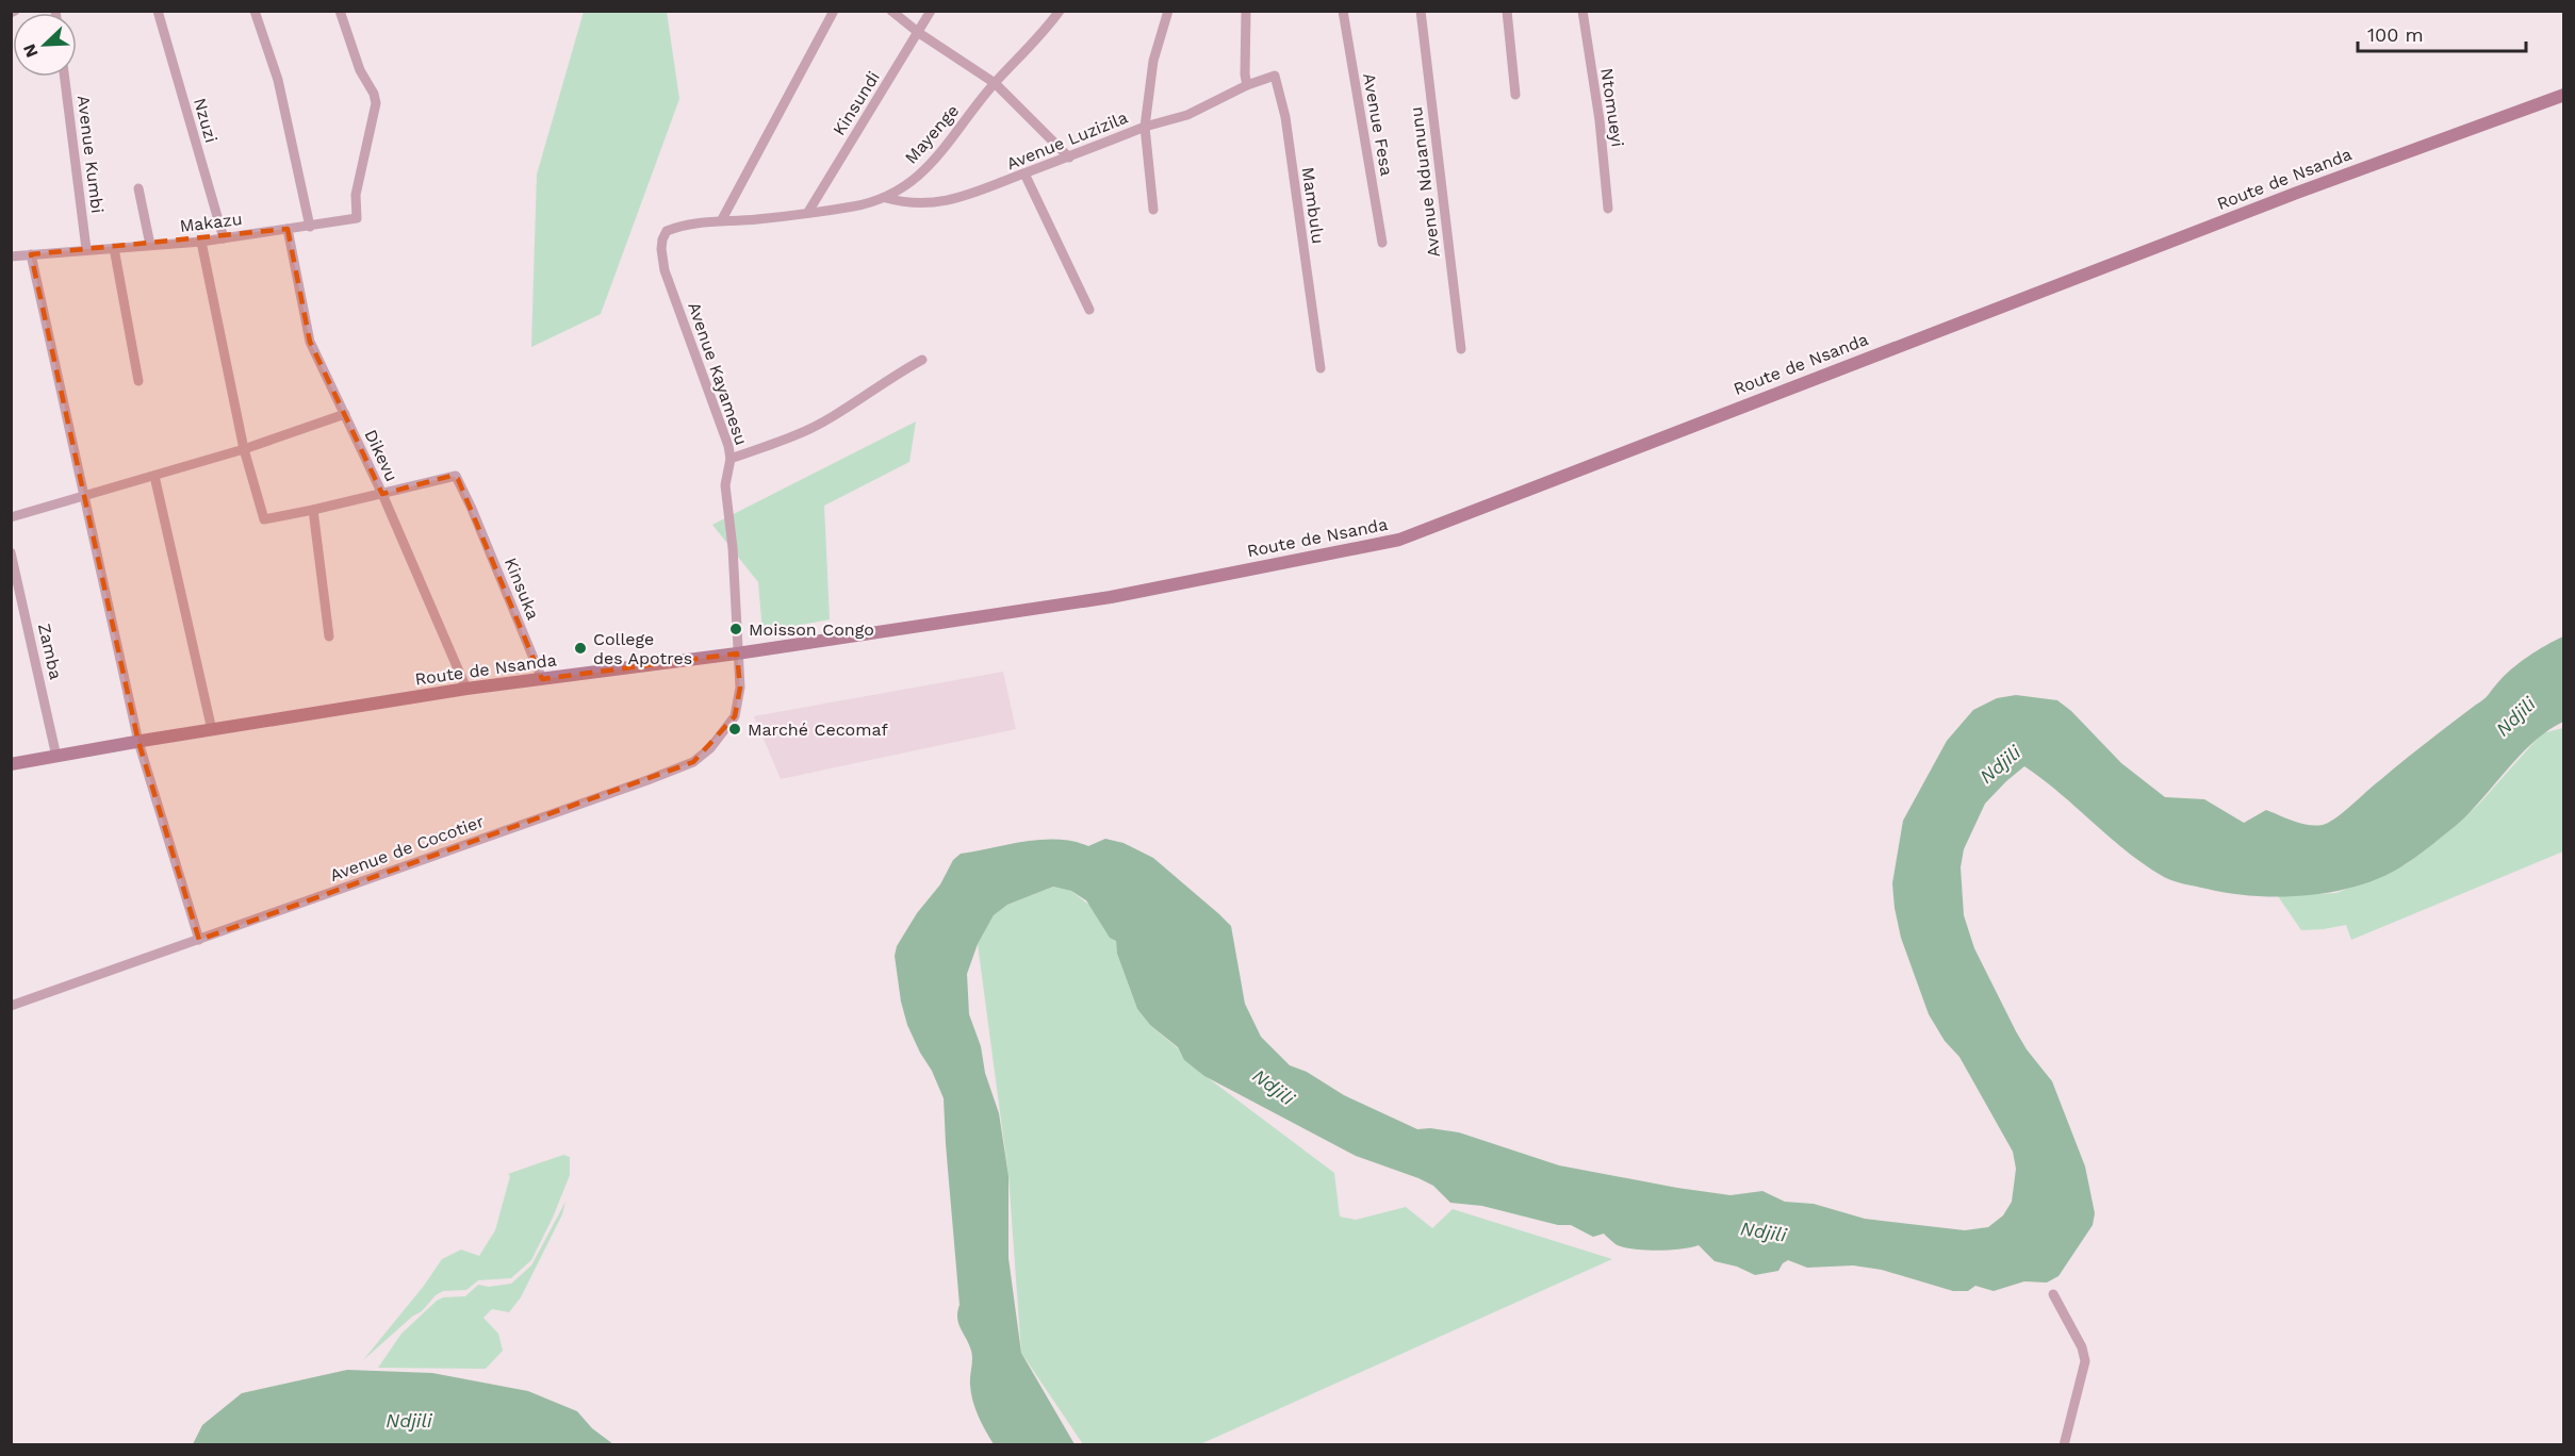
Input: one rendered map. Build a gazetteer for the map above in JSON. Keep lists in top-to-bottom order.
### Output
{
  "streets": {
    "street": [
      "Kinsundi",
      "Ntomueyi",
      "Nzuzi",
      "Avenue Fesa",
      "Mayenge",
      "Avenue Luzizila",
      "Avenue Kumbi",
      "Route de Nsanda",
      "Avenue Nduanunu",
      "Mambulu",
      "Makazu",
      "Avenue Kayamesu",
      "Dikevu",
      "Kinsuka",
      "Zamba",
      "Avenue de Cocotier"
    ]
  },
  "crossings": [
    ["Kinsundi", "Mayenge"],
    ["Nzuzi", "Makazu"],
    ["Mayenge", "Avenue Luzizila"],
    ["Mayenge", "Avenue Kayamesu"],
    ["Avenue Luzizila", "Mambulu"],
    ["Avenue Kumbi", "Makazu"],
    ["Route de Nsanda", "Avenue Kayamesu"],
    ["Route de Nsanda", "Dikevu"],
    ["Route de Nsanda", "Kinsuka"],
    ["Route de Nsanda", "Zamba"],
    ["Route de Nsanda", "Avenue de Cocotier"],
    ["Makazu", "Dikevu"],
    ["Avenue Kayamesu", "Avenue de Cocotier"],
    ["Dikevu", "Kinsuka"]
  ],
  "water": ["Ndjili"],
  "places": ["Moisson Congo", "College des Apotres", "Marché Cecomaf"],
  "scale_bar": "100 m",
  "north": "bottom left"
}
